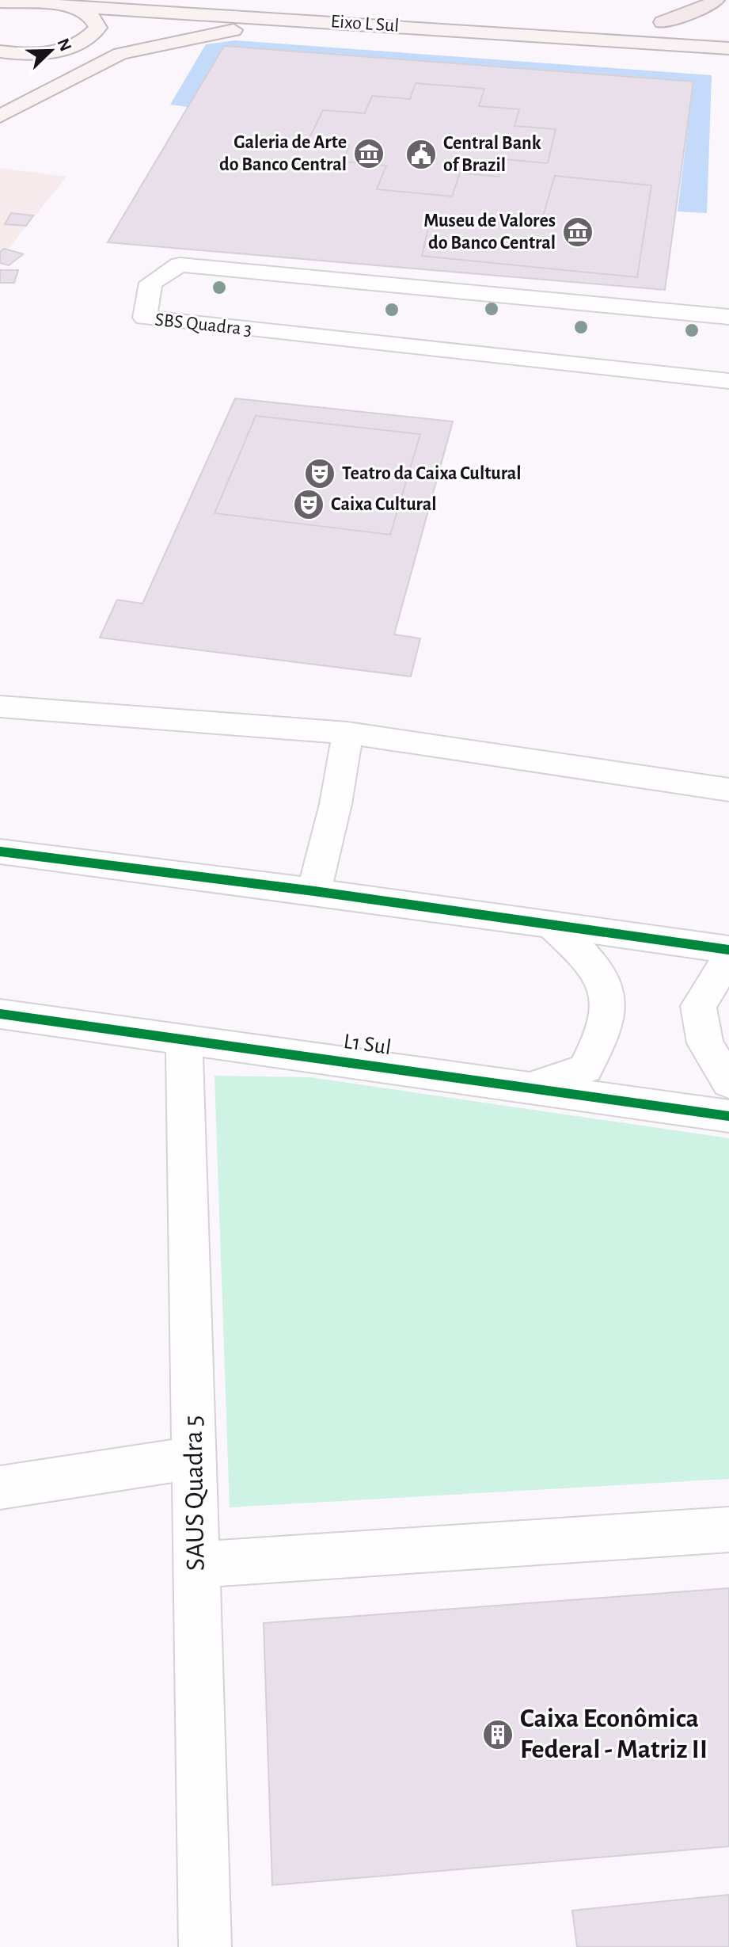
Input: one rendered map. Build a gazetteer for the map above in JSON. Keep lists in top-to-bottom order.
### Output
{
  "streets": {
    "main road": ["Eixo L Sul"],
    "street": ["SBS Quadra 3", "L1 Sul", "SAUS Quadra 5"]
  },
  "crossings": [
    ["L1 Sul", "SAUS Quadra 5"]
  ],
  "places": {
    "museum": ["Galeria de Arte do Banco Central", "Museu de Valores do Banco Central"],
    "public building": ["Central Bank of Brazil"],
    "theatre": ["Teatro da Caixa Cultural", "Caixa Cultural"],
    "building": ["Caixa Econômica Federal - Matriz II"]
  },
  "north": "top right"
}
